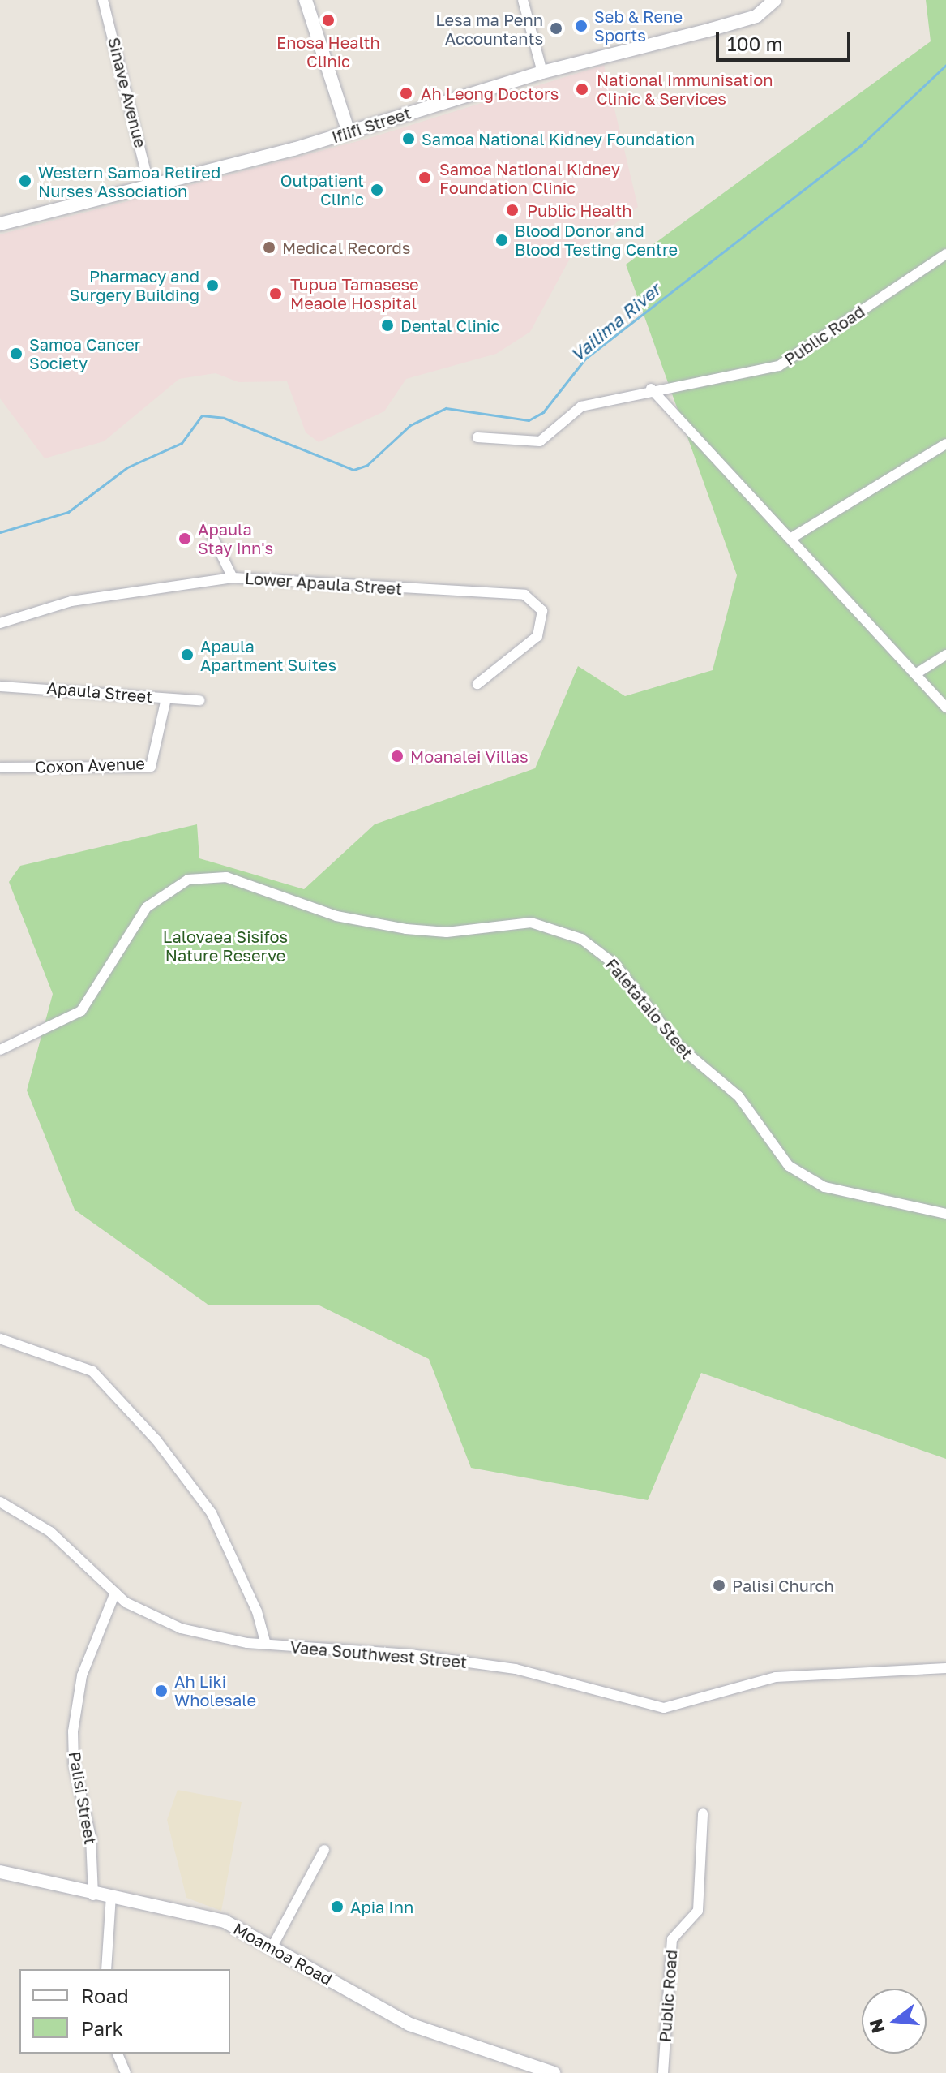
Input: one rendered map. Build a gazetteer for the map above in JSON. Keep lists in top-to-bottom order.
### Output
{
  "streets": {
    "main road": ["Ifiifi Street", "Moamoa Road"],
    "street": [
      "Sinave Avenue",
      "Public Road",
      "Lower Apaula Street",
      "Apaula Street",
      "Coxon Avenue",
      "Faletatalo Steet",
      "Vaea Southwest Street",
      "Palisi Street"
    ]
  },
  "crossings": [
    ["Sinave Avenue", "Ifiifi Street"],
    ["Apaula Street", "Coxon Avenue"],
    ["Vaea Southwest Street", "Palisi Street"],
    ["Palisi Street", "Moamoa Road"]
  ],
  "water": ["Vailima River"],
  "parks": ["Lalovaea Sisifos Nature Reserve"],
  "places": [
    "Enosa Health Clinic",
    "Seb & Rene Sports",
    "Lesa ma Penn Accountants",
    "National Immunisation Clinic & Services",
    "Ah Leong Doctors",
    "Samoa National Kidney Foundation",
    "Samoa National Kidney Foundation Clinic",
    "Western Samoa Retired Nurses Association",
    "Outpatient Clinic",
    "Public Health",
    "Blood Donor and Blood Testing Centre",
    "Medical Records",
    "Pharmacy and Surgery Building",
    "Tupua Tamasese Meaole Hospital",
    "Dental Clinic",
    "Samoa Cancer Society",
    "Apaula Stay Inn's",
    "Apaula Apartment Suites",
    "Moanalei Villas",
    "Palisi Church",
    "Ah Liki Wholesale",
    "Apia Inn"
  ],
  "legend": ["Road", "Park"],
  "scale_bar": "100 m",
  "north": "left"
}
